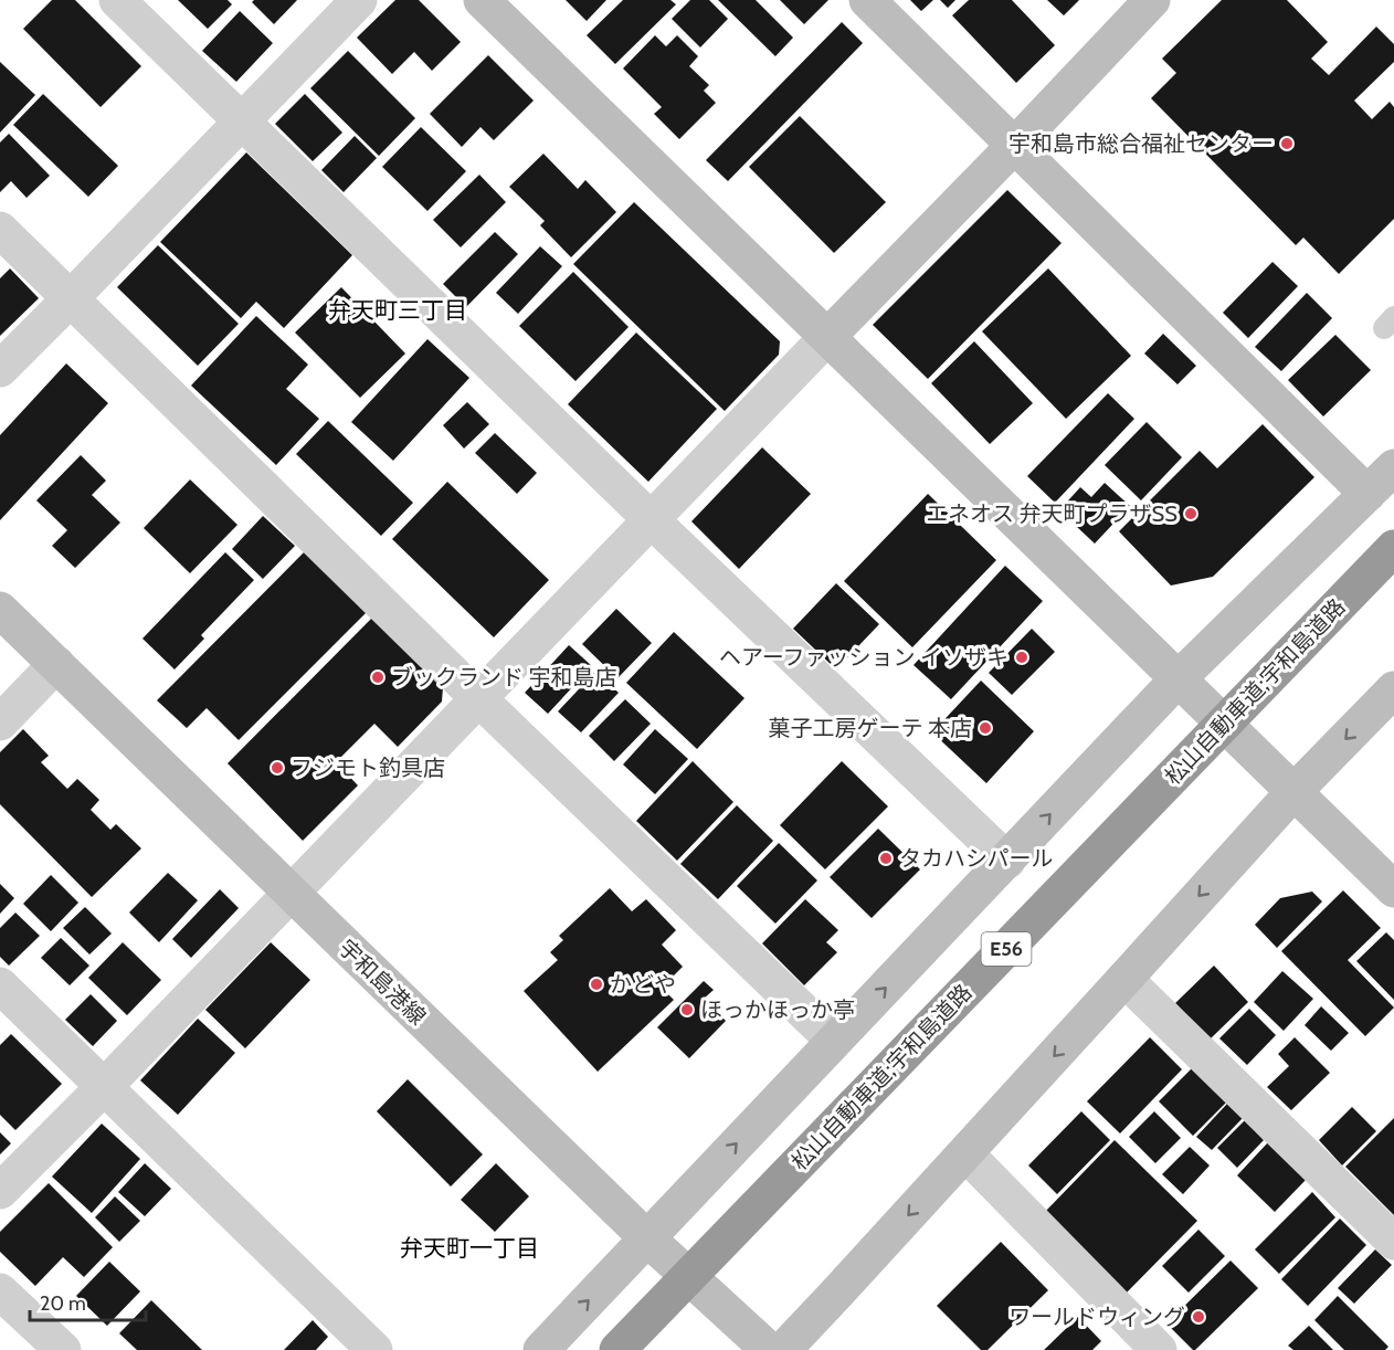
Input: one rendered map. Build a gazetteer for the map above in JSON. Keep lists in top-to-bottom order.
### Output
{
  "streets": {
    "highway": ["松山自動車道;宇和島道路", "E56"],
    "street": ["宇和島港線"]
  },
  "districts": ["弁天町三丁目", "弁天町一丁目"],
  "places": [
    "宇和島市総合福祉センター",
    "エネオス 弁天町プラザSS",
    "ヘアーファッション イソザキ",
    "ブックランド 宇和島店",
    "菓子工房ゲーテ 本店",
    "フジモト釣具店",
    "タカハシパール",
    "かどや",
    "ほっかほっか亭",
    "ワールドウィング"
  ],
  "scale_bar": "20 m"
}
